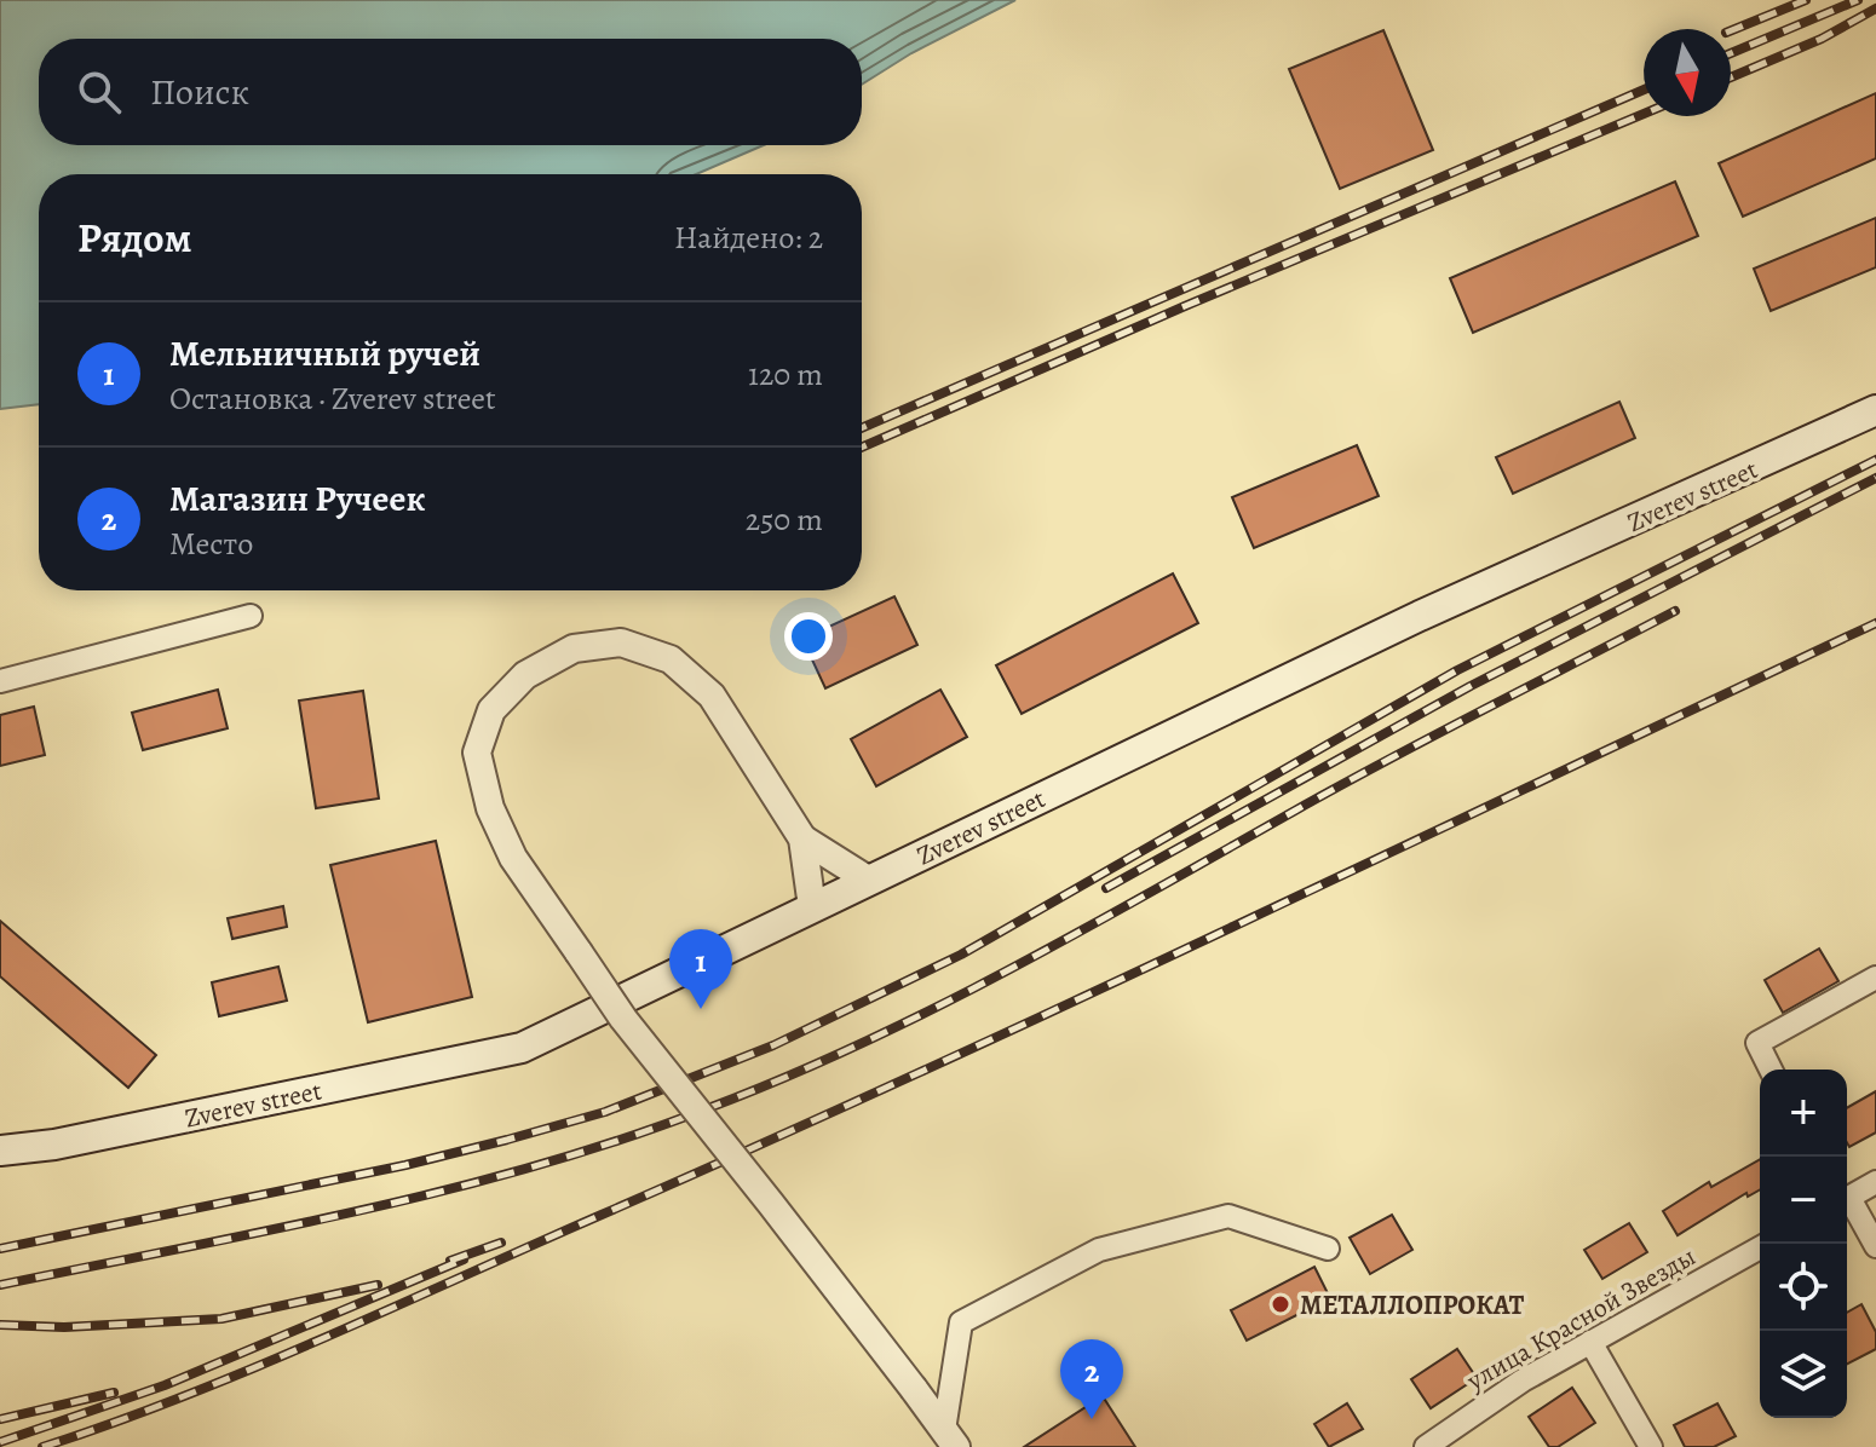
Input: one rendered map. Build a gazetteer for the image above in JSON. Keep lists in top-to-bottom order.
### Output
{
  "streets": {
    "main road": ["Zverev street"],
    "street": ["улица Красной Звезды"]
  },
  "places": ["МЕТАЛЛОПРОКАТ"],
  "north": "bottom",
  "page": {
    "search": "Поиск",
    "heading": ["Рядом", "Найдено: 2"],
    "list": [
      {
        "mark": "1",
        "name": "Мельничный ручей",
        "note": "Остановка · Zverev street",
        "value": "120 m"
      },
      {
        "mark": "2",
        "name": "Магазин Ручеек",
        "note": "Место",
        "value": "250 m"
      }
    ],
    "pins": ["1", "2"],
    "map_buttons": ["+", "−"]
  }
}
